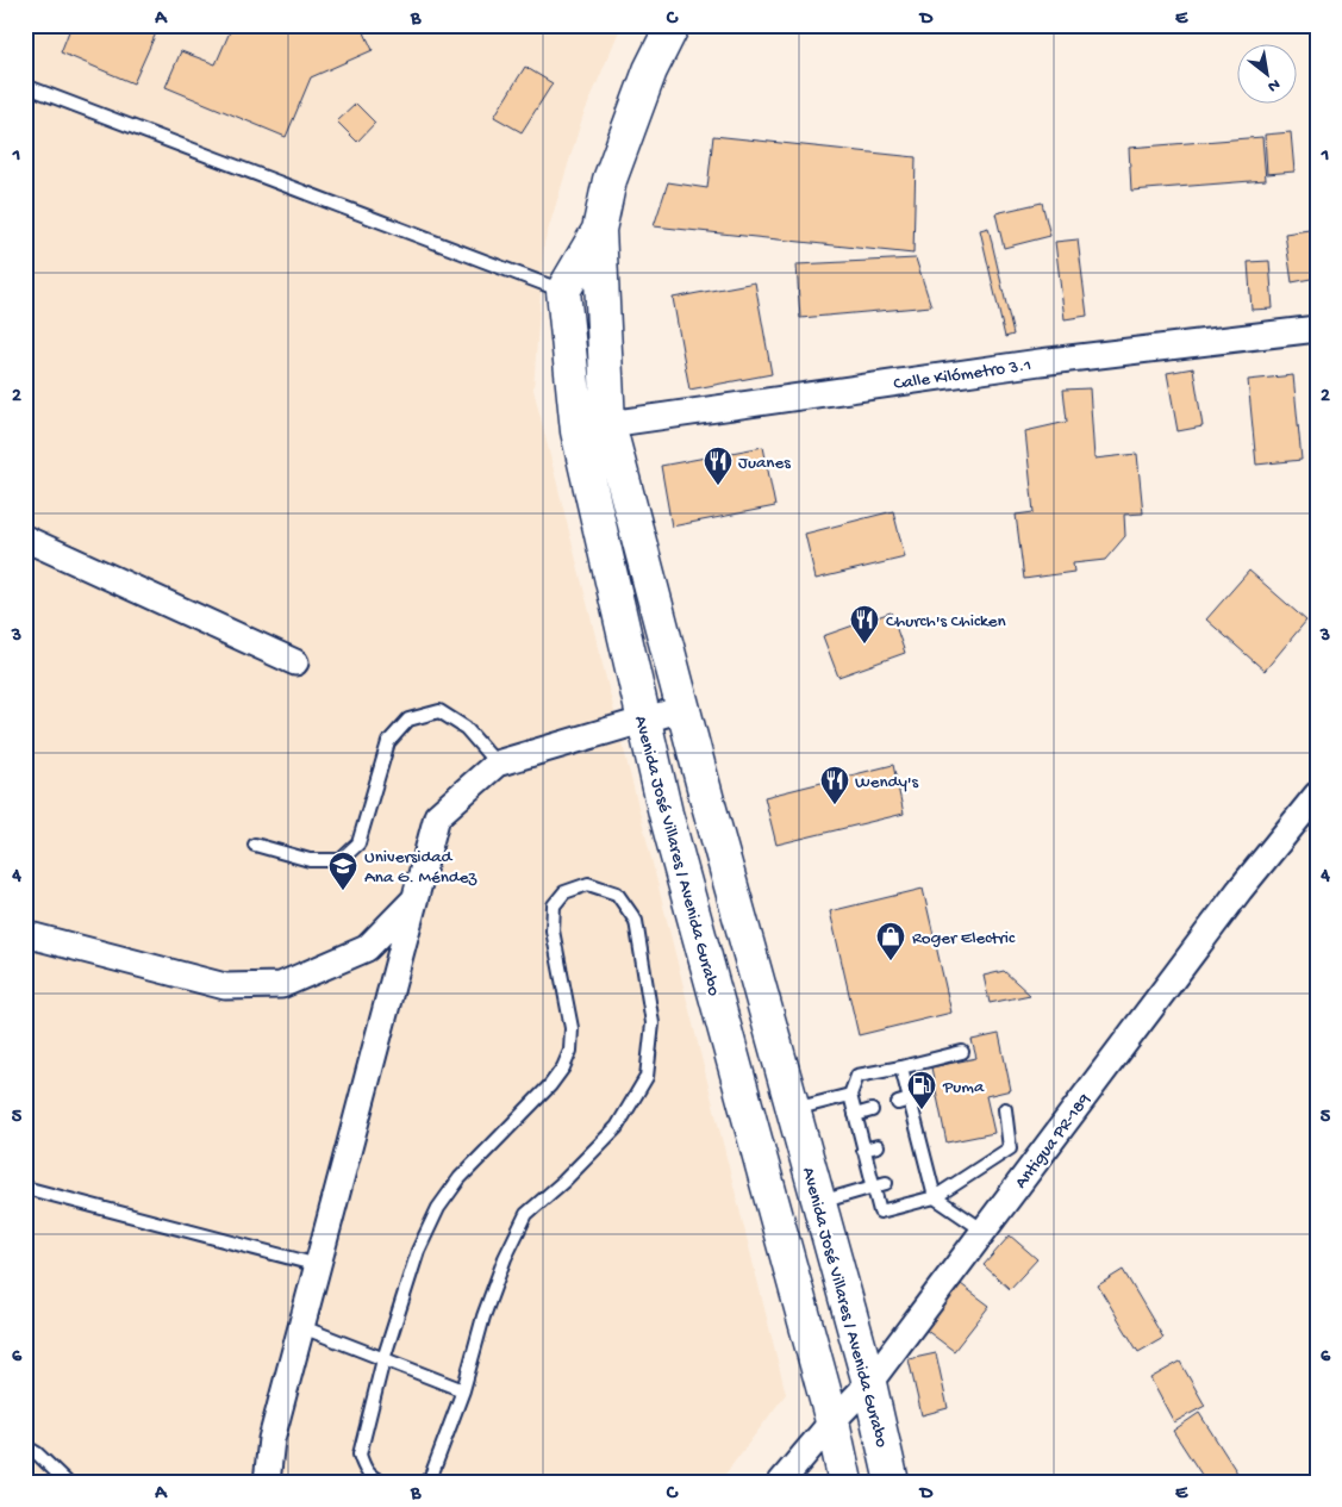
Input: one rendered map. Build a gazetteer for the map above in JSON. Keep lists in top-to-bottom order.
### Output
{
  "streets": {
    "main road": ["Avenida José Villares / Avenida Gurabo"],
    "street": ["Calle Kilómetro 3.1", "Antigua PR-189"]
  },
  "crossings": [
    ["Calle Kilómetro 3.1", "Avenida José Villares / Avenida Gurabo"],
    ["Avenida José Villares / Avenida Gurabo", "Antigua PR-189"]
  ],
  "places": {
    "restaurant": ["Juanes", "Church's Chicken", "Wendy's"],
    "school or university": ["Universidad Ana G. Méndez"],
    "shop": ["Roger Electric"],
    "fuel station": ["Puma"]
  },
  "north": "bottom right",
  "grid": {
    "columns": [
      "A",
      "B",
      "C",
      "D",
      "E"
    ],
    "rows": [
      "1",
      "2",
      "3",
      "4",
      "5",
      "6"
    ]
  }
}
